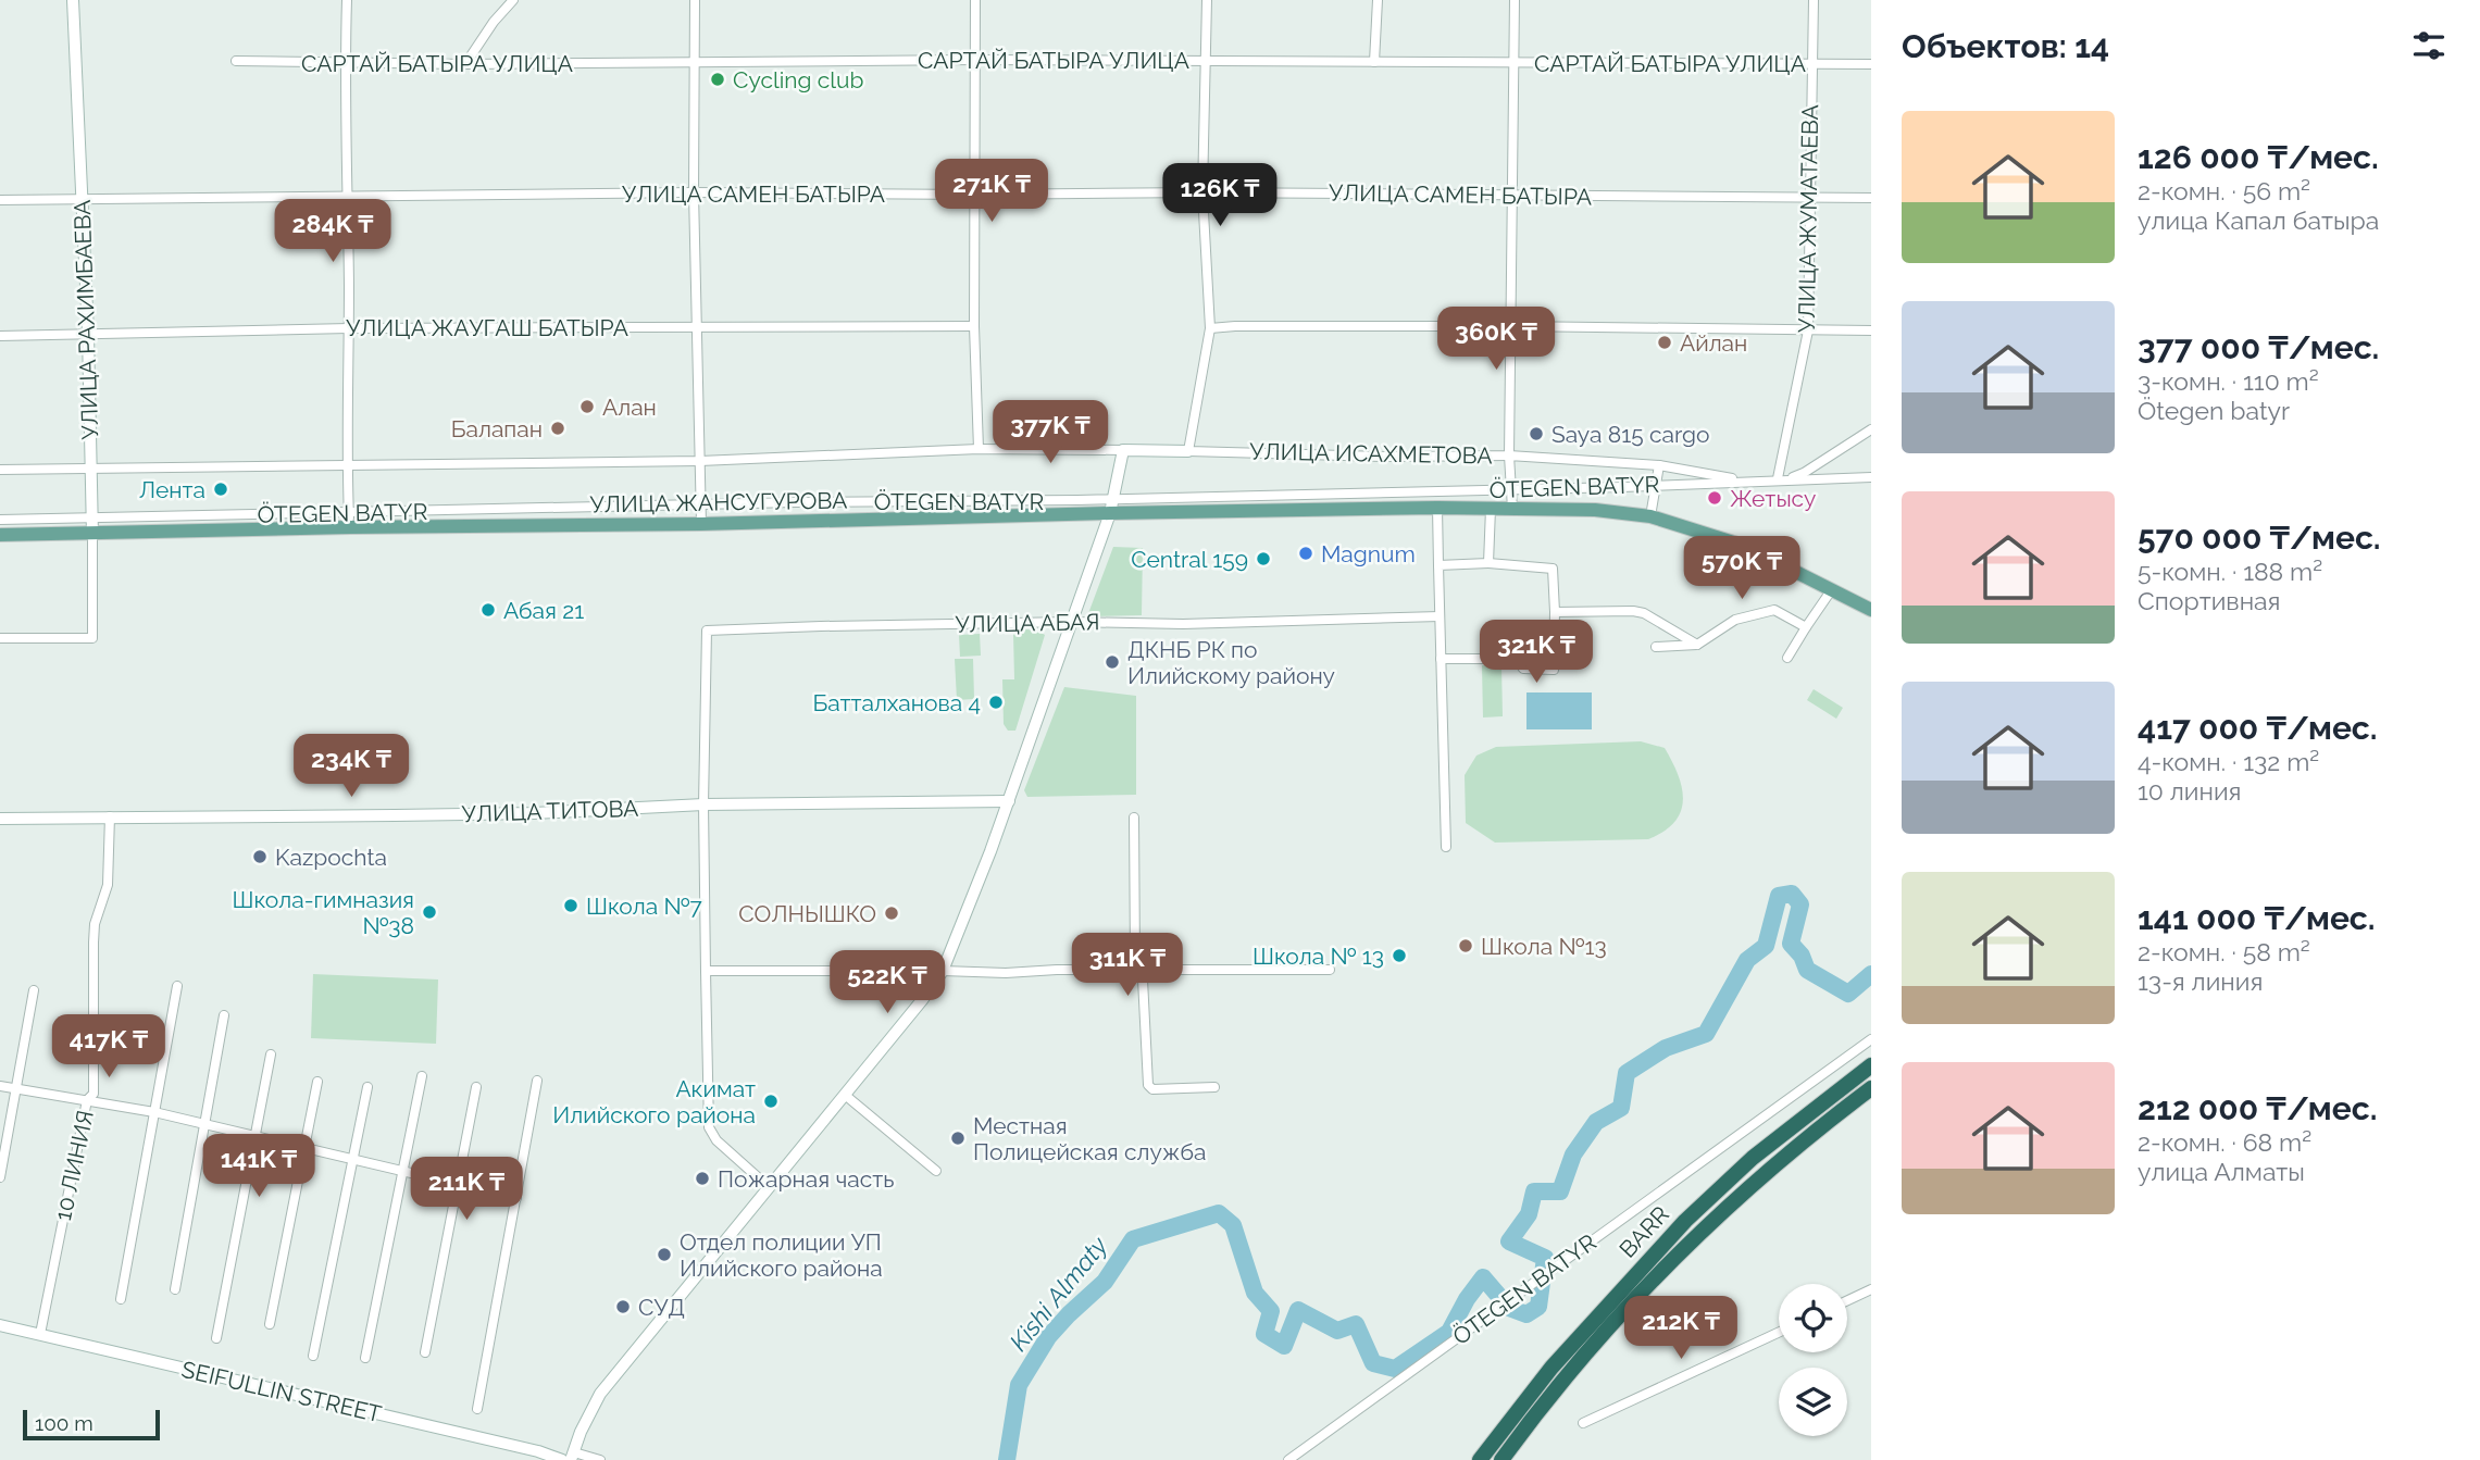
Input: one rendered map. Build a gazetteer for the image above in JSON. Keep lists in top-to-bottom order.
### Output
{
  "streets": {
    "highway": ["BARR"],
    "main road": ["УЛИЦА ЖАНСУГУРОВА"],
    "street": [
      "САРТАЙ БАТЫРА УЛИЦА",
      "УЛИЦА САМЕН БАТЫРА",
      "УЛИЦА ЖУМАТАЕВА",
      "УЛИЦА РАХИМБАЕВА",
      "УЛИЦА ЖАУГАШ БАТЫРА",
      "УЛИЦА ИСАХМЕТОВА",
      "ÖTEGEN BATYR",
      "УЛИЦА АБАЯ",
      "УЛИЦА ТИТОВА",
      "10 ЛИНИЯ",
      "SEIFULLIN STREET"
    ]
  },
  "crossings": [
    ["САРТАЙ БАТЫРА УЛИЦА", "УЛИЦА ЖУМАТАЕВА"],
    ["САРТАЙ БАТЫРА УЛИЦА", "УЛИЦА ИСАХМЕТОВА"],
    ["УЛИЦА САМЕН БАТЫРА", "УЛИЦА ЖУМАТАЕВА"],
    ["УЛИЦА САМЕН БАТЫРА", "УЛИЦА РАХИМБАЕВА"],
    ["УЛИЦА САМЕН БАТЫРА", "УЛИЦА ИСАХМЕТОВА"],
    ["УЛИЦА РАХИМБАЕВА", "УЛИЦА ЖАУГАШ БАТЫРА"],
    ["УЛИЦА РАХИМБАЕВА", "УЛИЦА ЖАНСУГУРОВА"],
    ["УЛИЦА АБАЯ", "УЛИЦА ТИТОВА"],
    ["УЛИЦА ТИТОВА", "10 ЛИНИЯ"],
    ["10 ЛИНИЯ", "SEIFULLIN STREET"]
  ],
  "water": ["Kіshі Almaty"],
  "places": [
    "Cycling club",
    "Айлан",
    "Алан",
    "Балапан",
    "Saya 815 cargo",
    "Лента",
    "Жетысу",
    "Magnum",
    "Central 159",
    "Абая 21",
    "ДКНБ РК по Илийскому району",
    "Батталханова 4",
    "Kazpochta",
    "Школа №7",
    "Школа-гимназия №38",
    "СОЛНЫШКО",
    "Школа №13",
    "Школа № 13",
    "Акимат Илийского района",
    "Местная Полицейская служба",
    "Пожарная часть",
    "Отдел полиции УП Илийского района",
    "СУД"
  ],
  "scale_bar": "100 m",
  "page": {
    "heading": "Объектов: 14",
    "list": [
      {
        "name": "126 000 ₸/мес.",
        "note": "2-комн. · 56 m² · улица Капал батыра"
      },
      {
        "name": "377 000 ₸/мес.",
        "note": "3-комн. · 110 m² · Ötegen batyr"
      },
      {
        "name": "570 000 ₸/мес.",
        "note": "5-комн. · 188 m² · Спортивная"
      },
      {
        "name": "417 000 ₸/мес.",
        "note": "4-комн. · 132 m² · 10 линия"
      },
      {
        "name": "141 000 ₸/мес.",
        "note": "2-комн. · 58 m² · 13-я линия"
      },
      {
        "name": "212 000 ₸/мес.",
        "note": "2-комн. · 68 m² · улица Алматы"
      }
    ],
    "price": [
      "271K ₸",
      "126K ₸",
      "284K ₸",
      "360K ₸",
      "377K ₸",
      "570K ₸",
      "321K ₸",
      "234K ₸",
      "311K ₸",
      "522K ₸",
      "417K ₸",
      "141K ₸",
      "211K ₸",
      "212K ₸"
    ],
    "scale": "100 m"
  }
}
